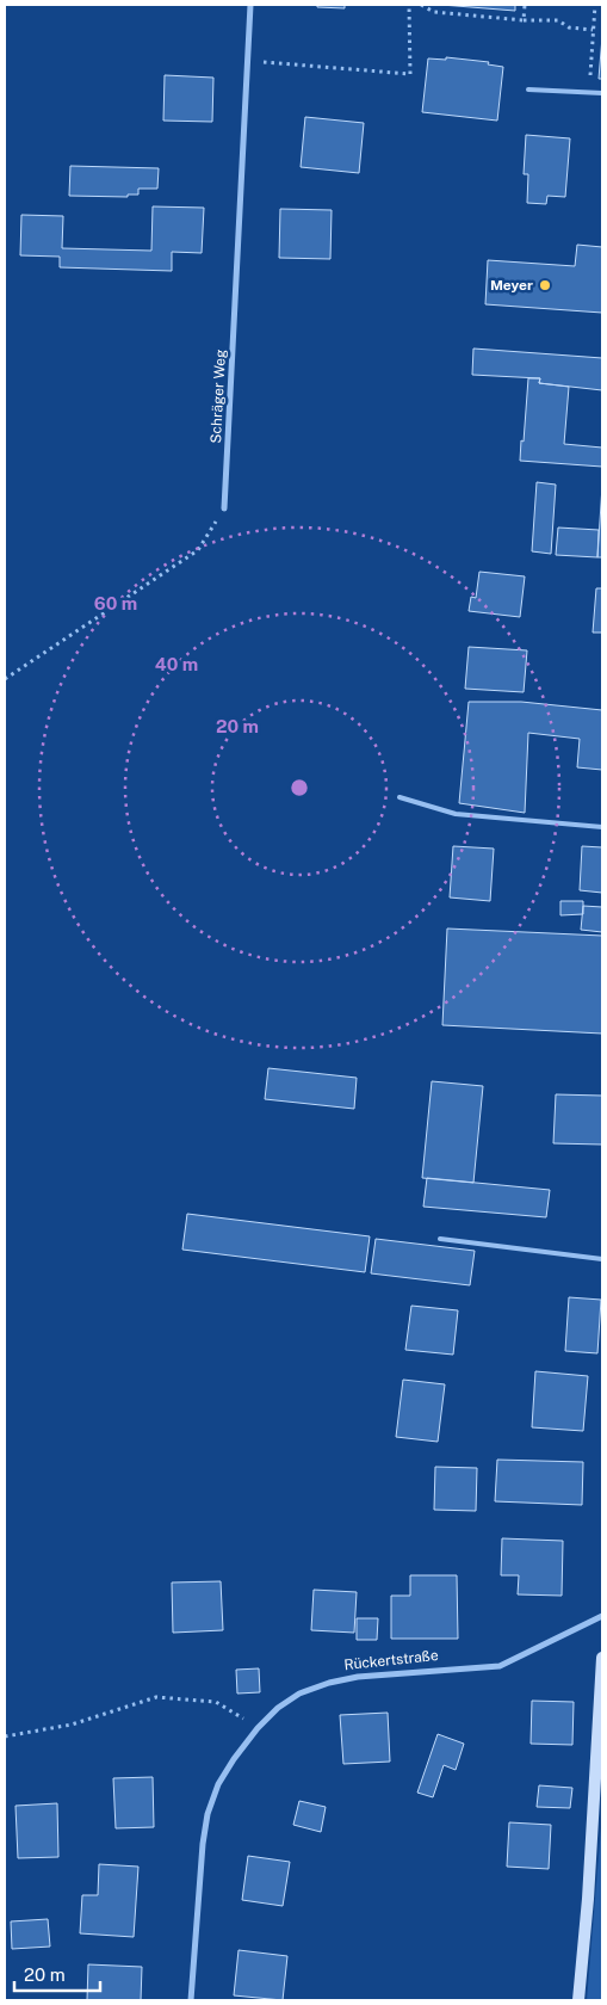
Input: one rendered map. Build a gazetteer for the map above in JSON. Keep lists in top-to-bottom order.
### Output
{
  "streets": {
    "street": ["Schräger Weg", "Rückertstraße"]
  },
  "places": ["Meyer"],
  "scale_bar": "20 m",
  "rings": ["60 m", "40 m", "20 m"]
}
